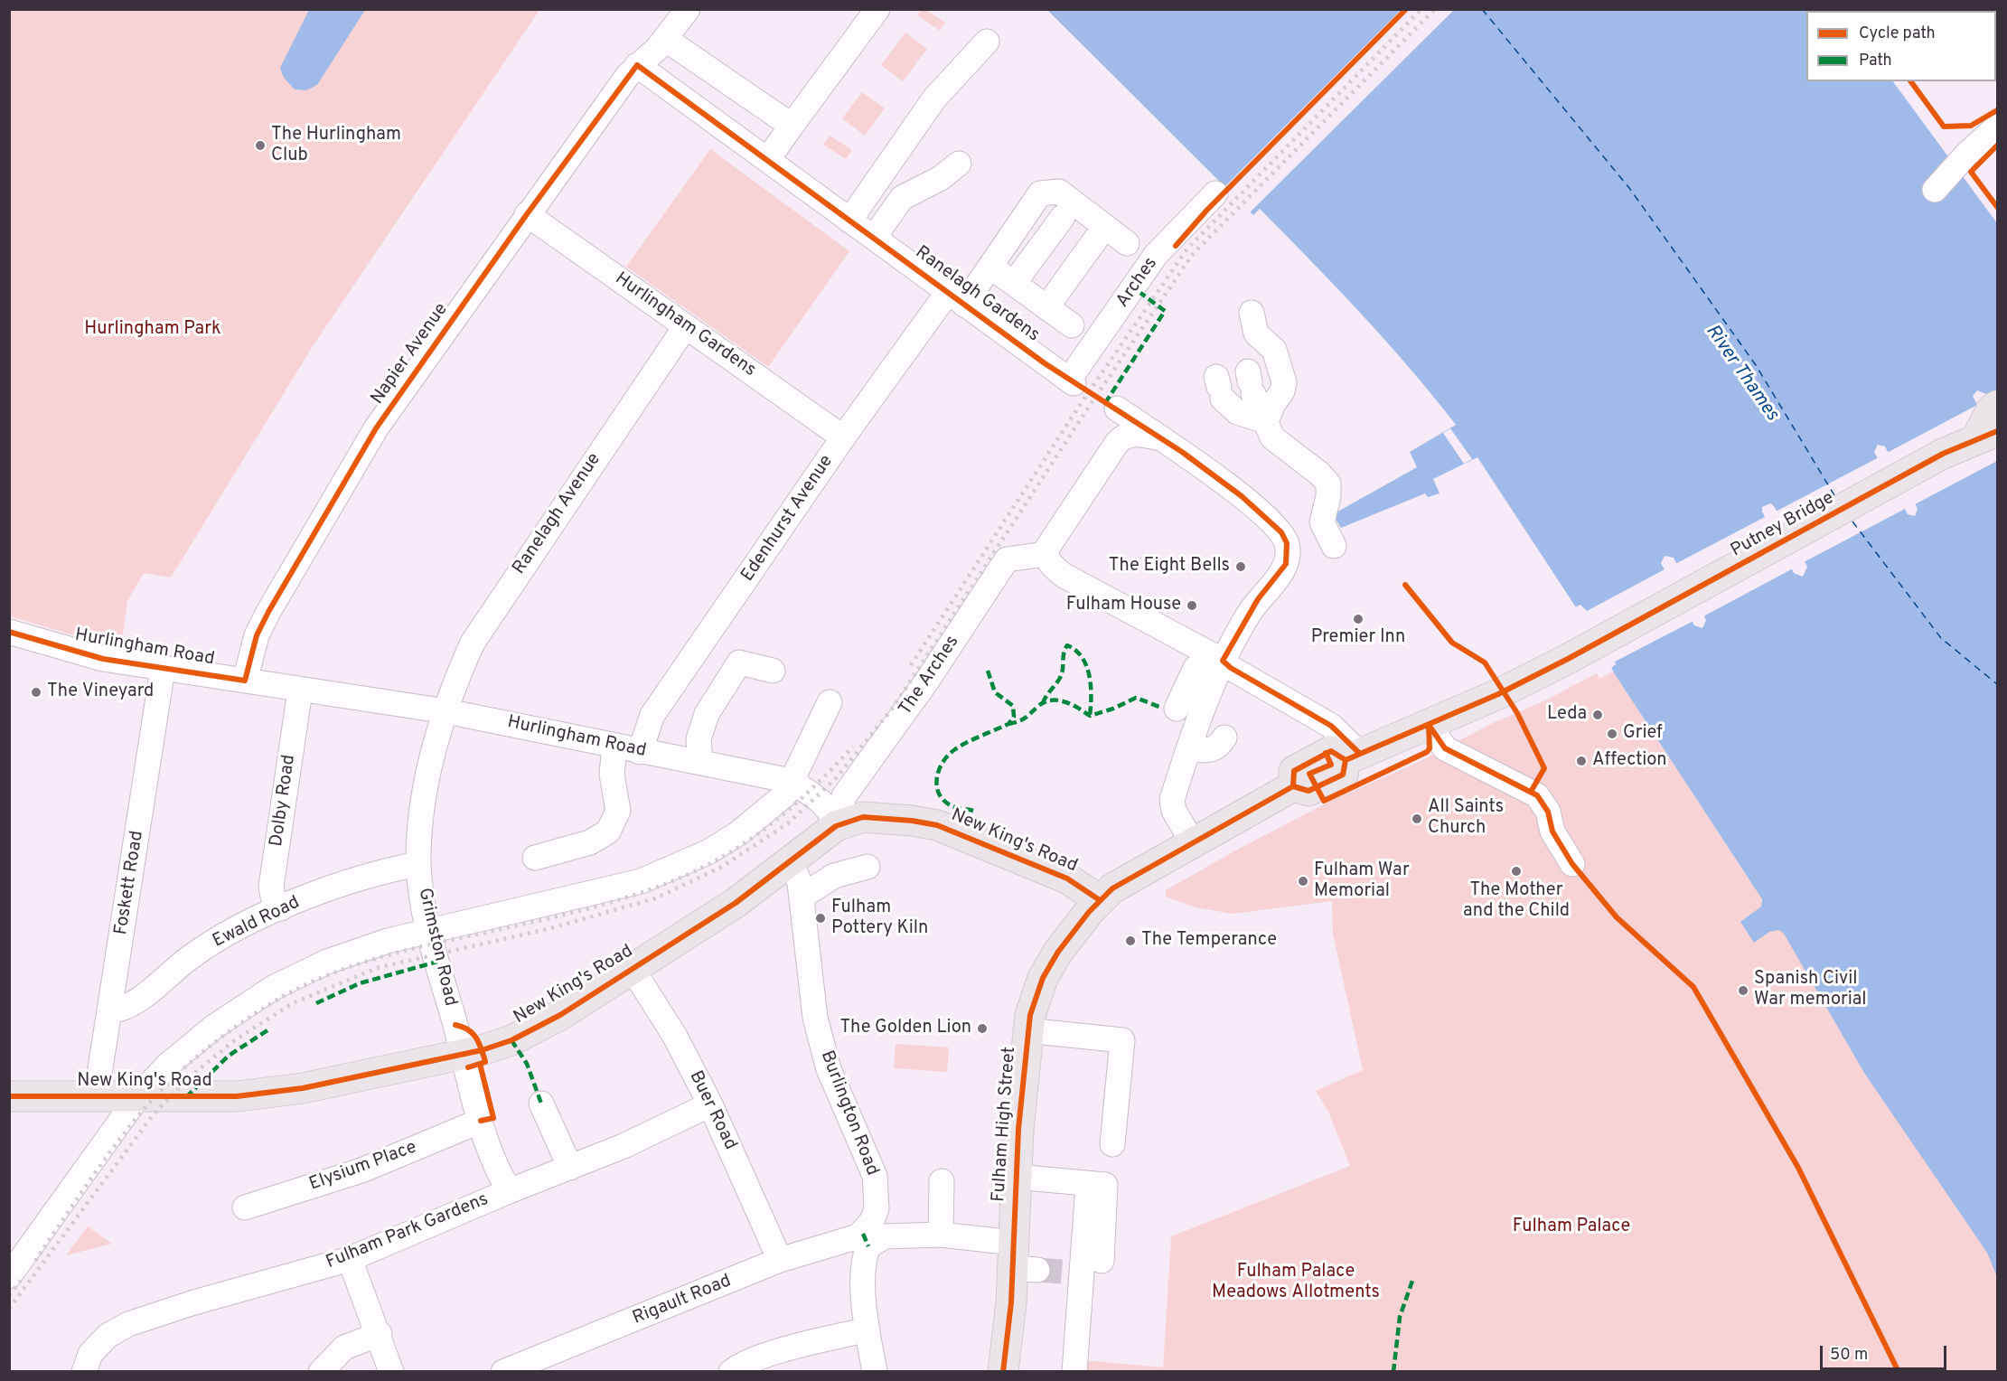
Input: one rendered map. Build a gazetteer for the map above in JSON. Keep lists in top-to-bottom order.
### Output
{
  "streets": {
    "main road": ["Putney Bridge", "New King's Road", "Fulham High Street"],
    "street": [
      "Arches",
      "Ranelagh Gardens",
      "Hurlingham Gardens",
      "Napier Avenue",
      "Ranelagh Avenue",
      "Edenhurst Avenue",
      "Hurlingham Road",
      "The Arches",
      "Dolby Road",
      "Foskett Road",
      "Ewald Road",
      "Grimston Road",
      "Buer Road",
      "Burlington Road",
      "Elysium Place",
      "Fulham Park Gardens",
      "Rigault Road"
    ]
  },
  "crossings": [
    ["Arches", "Ranelagh Gardens"],
    ["Ranelagh Gardens", "Napier Avenue"],
    ["Ranelagh Gardens", "Edenhurst Avenue"],
    ["Hurlingham Gardens", "Napier Avenue"],
    ["Hurlingham Gardens", "Ranelagh Avenue"],
    ["Hurlingham Gardens", "Edenhurst Avenue"],
    ["Napier Avenue", "Hurlingham Road"],
    ["Ranelagh Avenue", "Hurlingham Road"],
    ["Ranelagh Avenue", "Grimston Road"],
    ["Edenhurst Avenue", "Hurlingham Road"],
    ["Putney Bridge", "Fulham High Street"],
    ["Hurlingham Road", "The Arches"],
    ["Hurlingham Road", "Dolby Road"],
    ["Hurlingham Road", "New King's Road"],
    ["Hurlingham Road", "Foskett Road"],
    ["Hurlingham Road", "Grimston Road"],
    ["The Arches", "New King's Road"],
    ["Dolby Road", "Ewald Road"],
    ["New King's Road", "Foskett Road"],
    ["New King's Road", "Grimston Road"],
    ["New King's Road", "Buer Road"],
    ["New King's Road", "Burlington Road"],
    ["New King's Road", "Fulham High Street"],
    ["Foskett Road", "Ewald Road"],
    ["Ewald Road", "Grimston Road"],
    ["Grimston Road", "Elysium Place"],
    ["Grimston Road", "Fulham Park Gardens"],
    ["Buer Road", "Fulham Park Gardens"],
    ["Buer Road", "Rigault Road"],
    ["Burlington Road", "Rigault Road"],
    ["Fulham High Street", "Rigault Road"]
  ],
  "water": ["River Thames"],
  "parks": ["Hurlingham Park", "Fulham Palace", "Fulham Palace Meadows Allotments"],
  "places": [
    "The Hurlingham Club",
    "The Eight Bells",
    "Fulham House",
    "Premier Inn",
    "The Vineyard",
    "Leda",
    "Grief",
    "Affection",
    "All Saints Church",
    "The Mother and the Child",
    "Fulham War Memorial",
    "Fulham Pottery Kiln",
    "The Temperance",
    "Spanish Civil War memorial",
    "The Golden Lion"
  ],
  "legend": ["Cycle path", "Path"],
  "scale_bar": "50 m"
}
